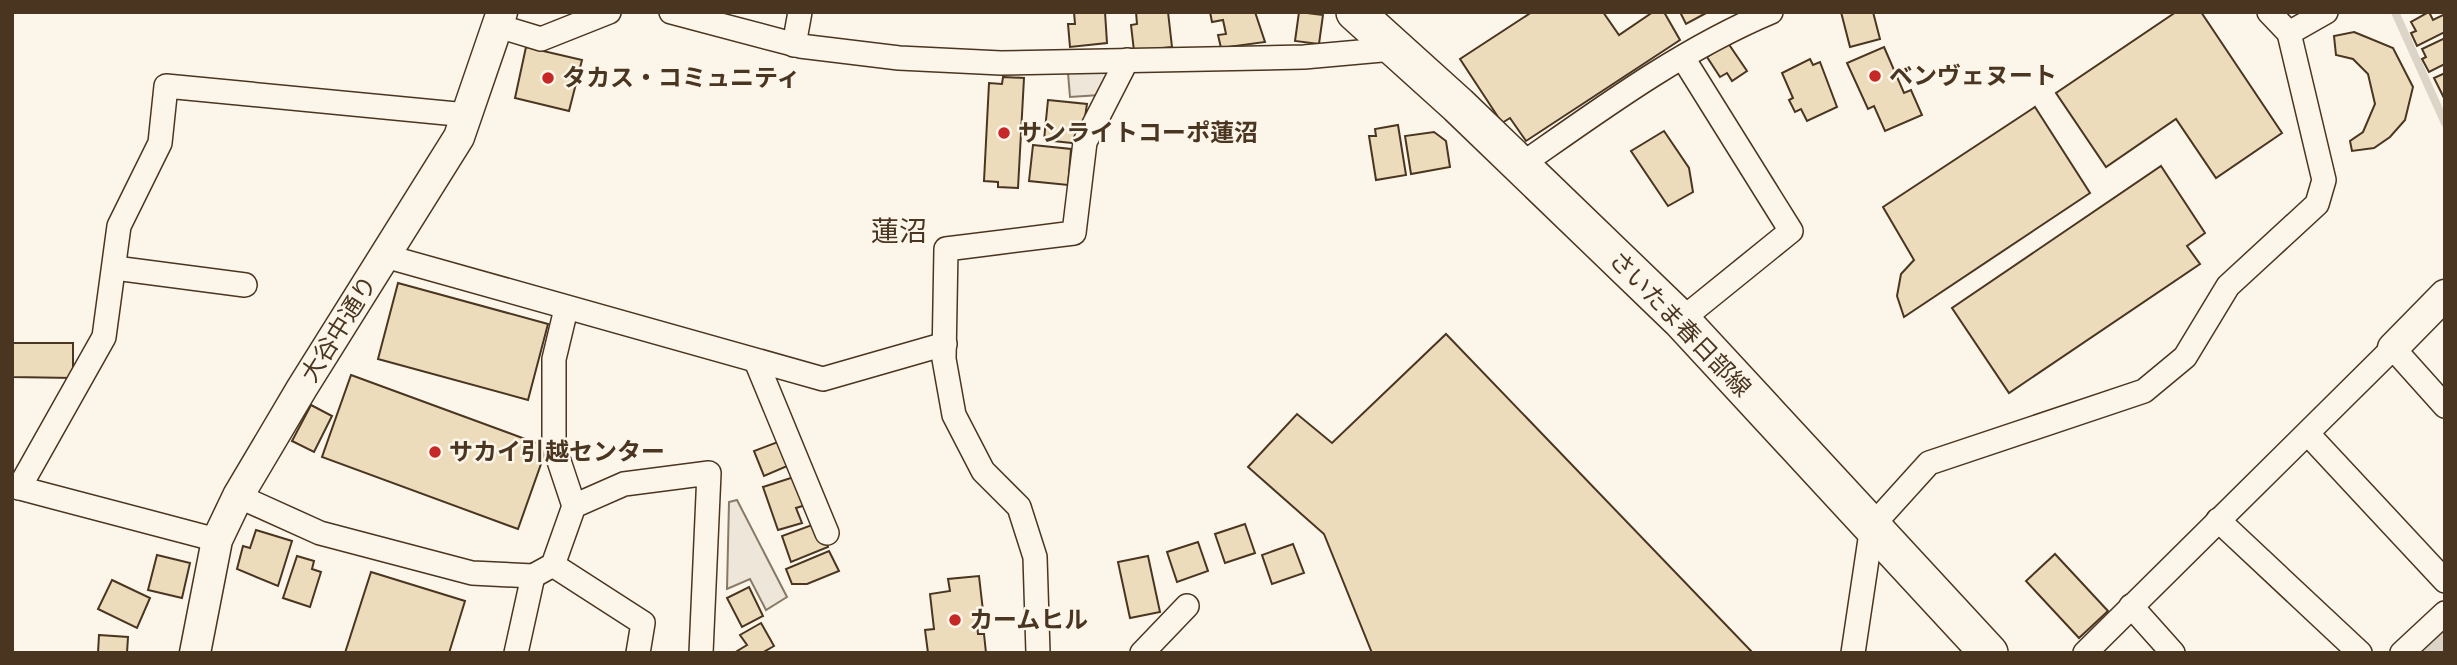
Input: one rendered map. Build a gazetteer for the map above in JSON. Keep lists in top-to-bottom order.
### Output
{
  "streets": {
    "main road": ["さいたま春日部線"],
    "street": ["大谷中通り"]
  },
  "districts": ["蓮沼"],
  "places": [
    "ベンヴェヌート",
    "タカス・コミュニティ",
    "サンライトコーポ蓮沼",
    "サカイ引越センター",
    "カームヒル"
  ]
}
